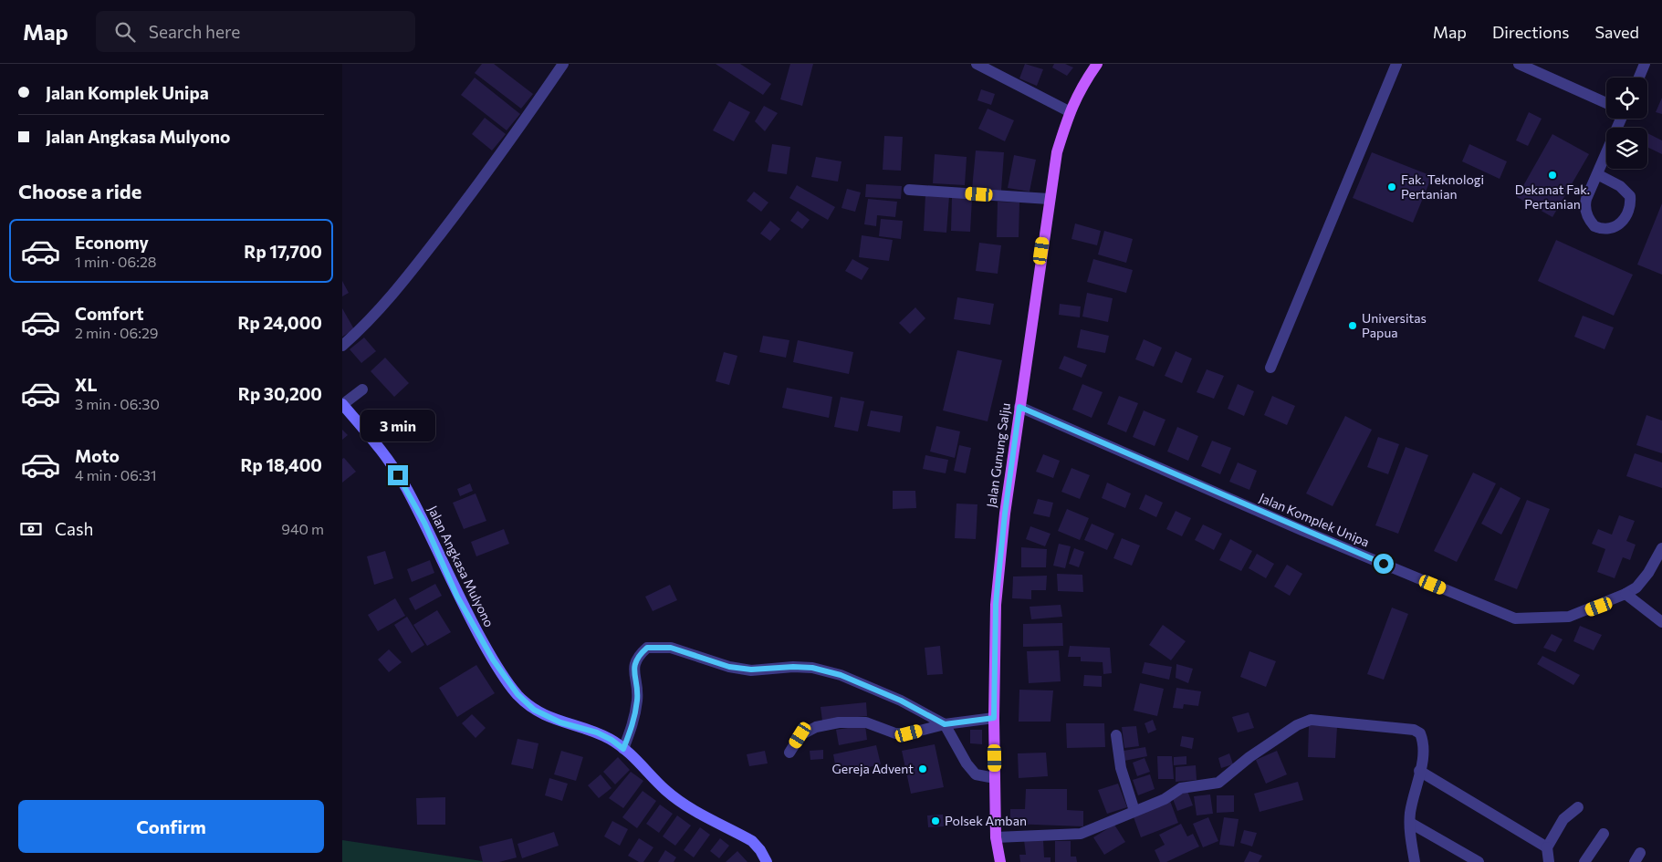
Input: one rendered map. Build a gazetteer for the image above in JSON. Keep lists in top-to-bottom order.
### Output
{
  "streets": {
    "main road": ["Jalan Gunung Salju", "Jalan Angkasa Mulyono"],
    "street": ["Jalan Komplek Unipa"]
  },
  "crossings": [
    ["Jalan Gunung Salju", "Jalan Komplek Unipa"]
  ],
  "places": [
    "Dekanat Fak. Pertanian",
    "Fak. Teknologi Pertanian",
    "Universitas Papua",
    "Gereja Advent",
    "Polsek Amban"
  ],
  "page": {
    "header": "Map",
    "search": "Search here",
    "nav": ["Map", "Directions", "Saved"],
    "banner": ["Jalan Komplek Unipa", "Jalan Angkasa Mulyono"],
    "heading": "Choose a ride",
    "list": [
      {
        "name": "Economy",
        "note": "1 min · 06:28",
        "value": "Rp 17,700"
      },
      {
        "name": "Comfort",
        "note": "2 min · 06:29",
        "value": "Rp 24,000"
      },
      {
        "name": "XL",
        "note": "3 min · 06:30",
        "value": "Rp 30,200"
      },
      {
        "name": "Moto",
        "note": "4 min · 06:31",
        "value": "Rp 18,400"
      }
    ],
    "bubble": "3 min",
    "pay": ["Cash", "940 m"],
    "buttons": "Confirm"
  }
}
